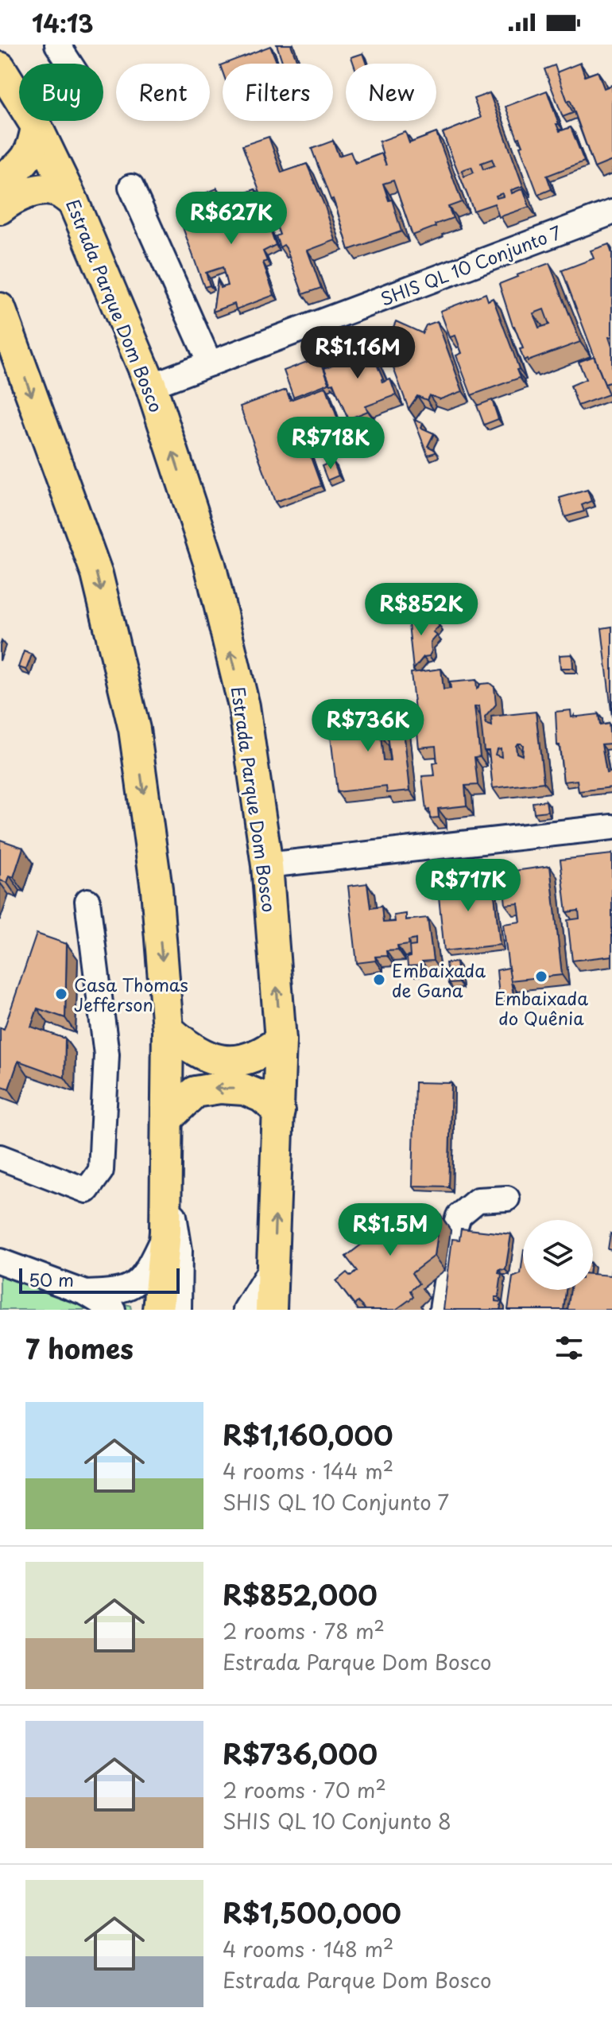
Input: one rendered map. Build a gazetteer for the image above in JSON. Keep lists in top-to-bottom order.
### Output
{
  "streets": {
    "main road": ["Estrada Parque Dom Bosco"],
    "street": ["SHIS QL 10 Conjunto 7"]
  },
  "crossings": [
    ["SHIS QL 10 Conjunto 7", "Estrada Parque Dom Bosco"]
  ],
  "places": ["Embaixada do Quênia", "Embaixada de Gana", "Casa Thomas Jefferson"],
  "scale_bar": "50 m",
  "page": {
    "status": "14:13",
    "chip": [
      "Buy",
      "Rent",
      "Filters",
      "New"
    ],
    "price": [
      "R$627K",
      "R$1.16M",
      "R$718K",
      "R$852K",
      "R$736K",
      "R$717K",
      "R$1.5M"
    ],
    "scale": "50 m",
    "heading": "7 homes",
    "list": [
      {
        "name": "R$1,160,000",
        "note": "4 rooms · 144 m² · SHIS QL 10 Conjunto 7"
      },
      {
        "name": "R$852,000",
        "note": "2 rooms · 78 m² · Estrada Parque Dom Bosco"
      },
      {
        "name": "R$736,000",
        "note": "2 rooms · 70 m² · SHIS QL 10 Conjunto 8"
      },
      {
        "name": "R$1,500,000",
        "note": "4 rooms · 148 m² · Estrada Parque Dom Bosco"
      }
    ]
  }
}
